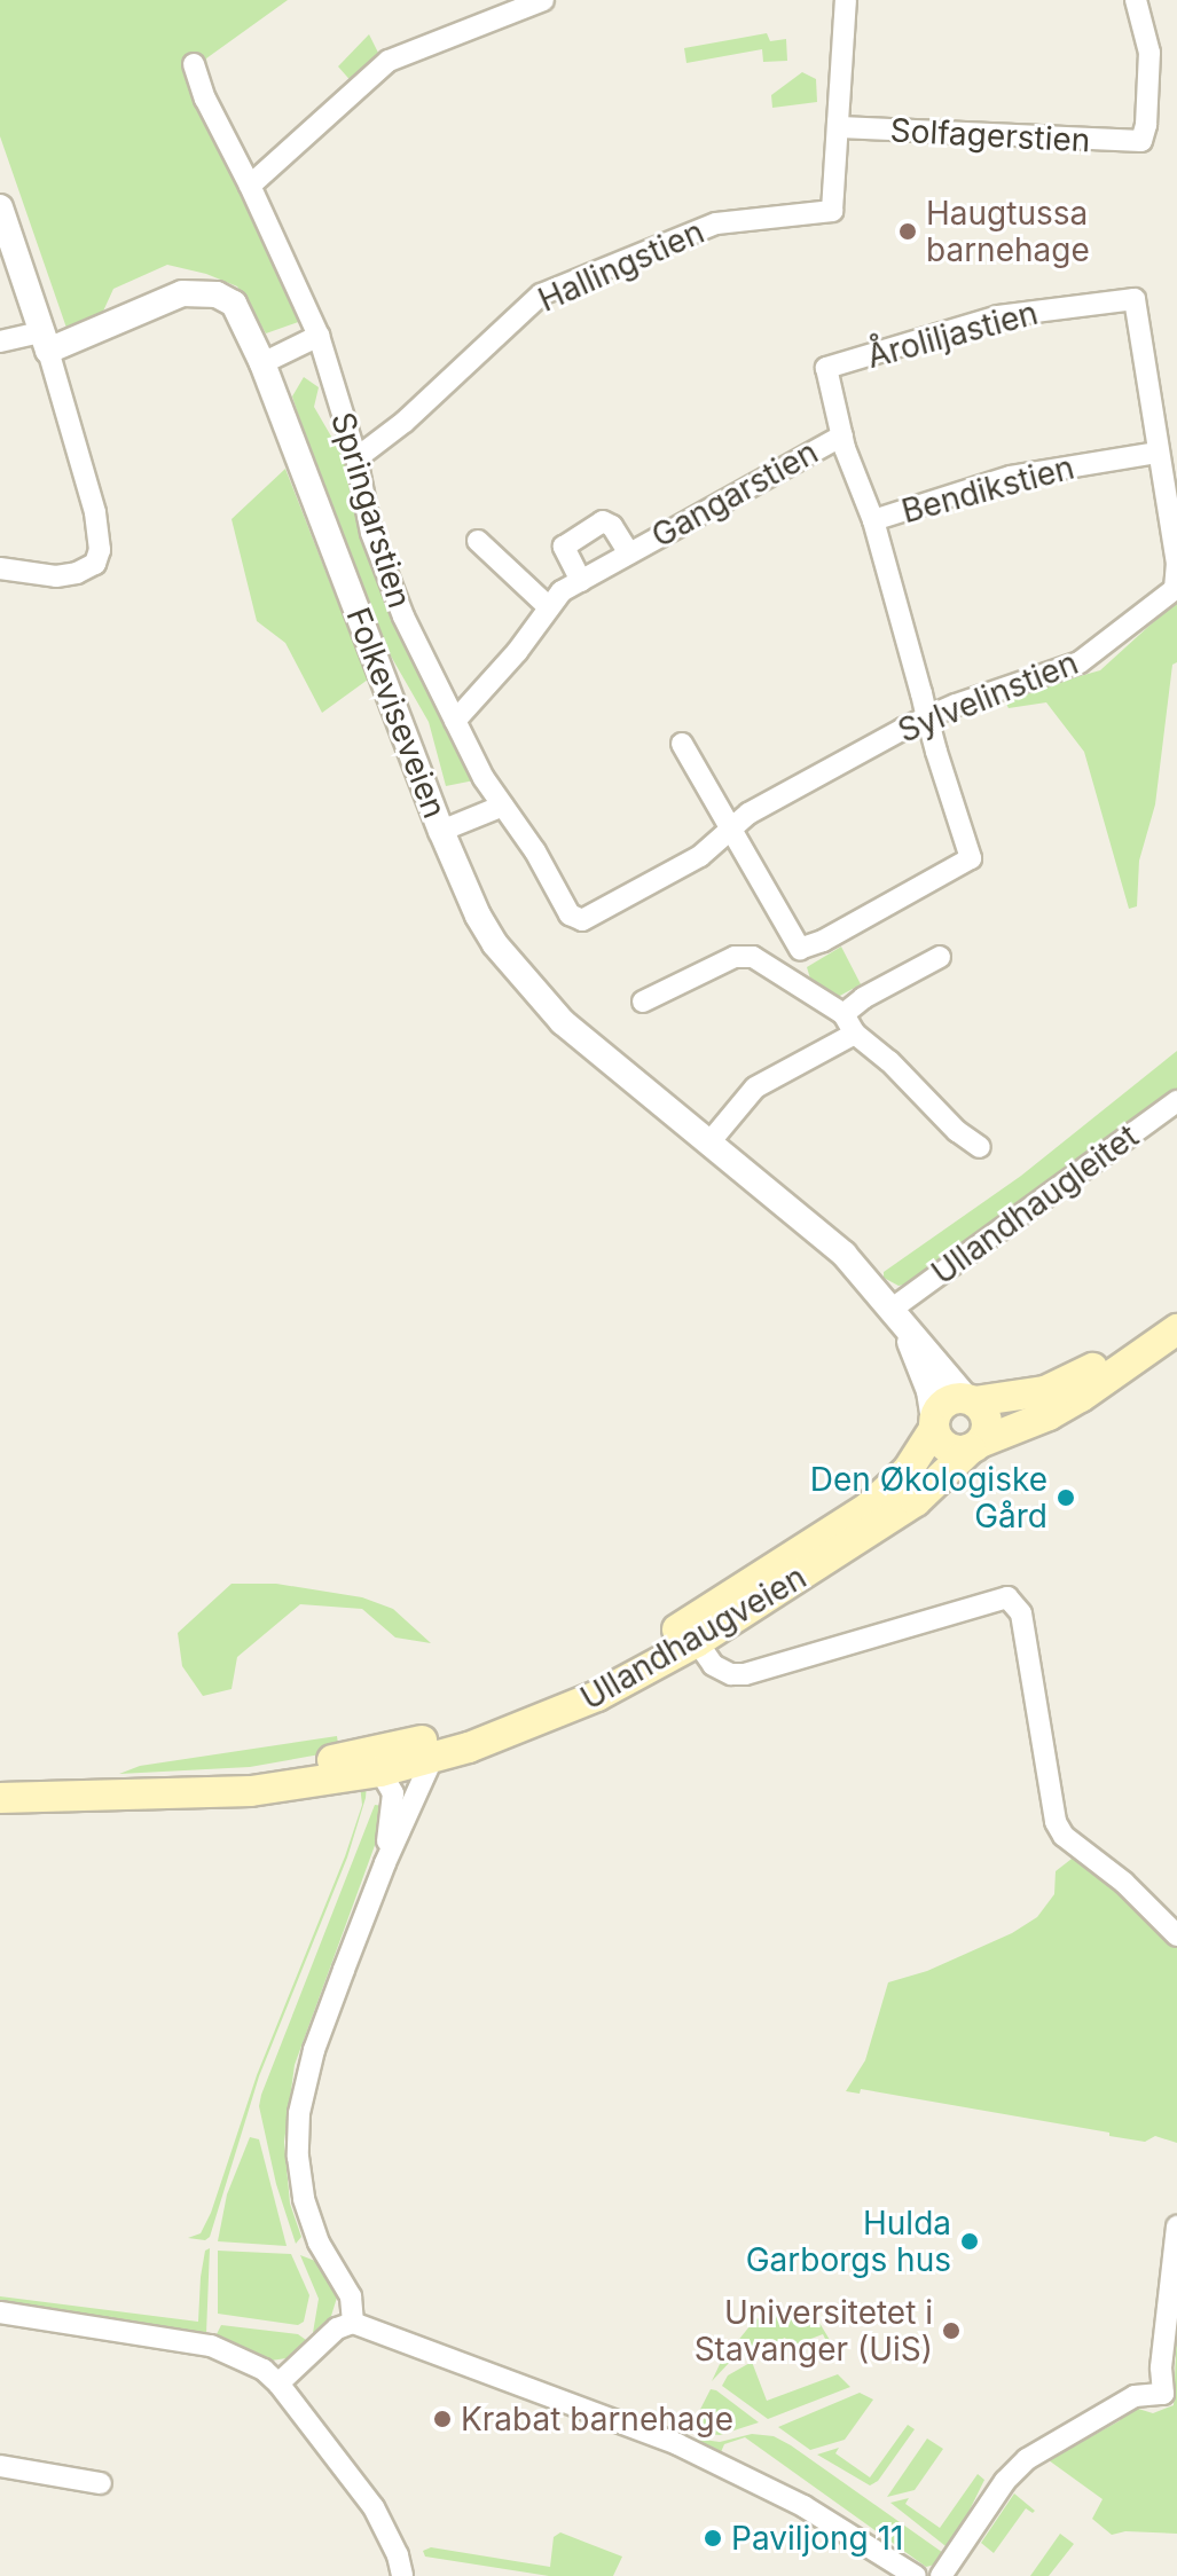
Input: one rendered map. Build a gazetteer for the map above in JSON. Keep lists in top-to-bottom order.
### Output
{
  "streets": {
    "main road": ["Ullandhaugveien"],
    "street": [
      "Solfagerstien",
      "Hallingstien",
      "Åroliljastien",
      "Bendikstien",
      "Gangarstien",
      "Springarstien",
      "Sylvelinstien",
      "Folkeviseveien",
      "Ullandhaugleitet"
    ]
  },
  "crossings": [
    ["Solfagerstien", "Hallingstien"],
    ["Hallingstien", "Springarstien"],
    ["Åroliljastien", "Gangarstien"],
    ["Åroliljastien", "Sylvelinstien"],
    ["Bendikstien", "Sylvelinstien"],
    ["Gangarstien", "Springarstien"],
    ["Springarstien", "Sylvelinstien"],
    ["Folkeviseveien", "Ullandhaugleitet"],
    ["Folkeviseveien", "Ullandhaugveien"]
  ],
  "places": [
    "Haugtussa barnehage",
    "Den Økologiske Gård",
    "Hulda Garborgs hus",
    "Universitetet i Stavanger (UiS)",
    "Krabat barnehage",
    "Paviljong 11"
  ]
}
